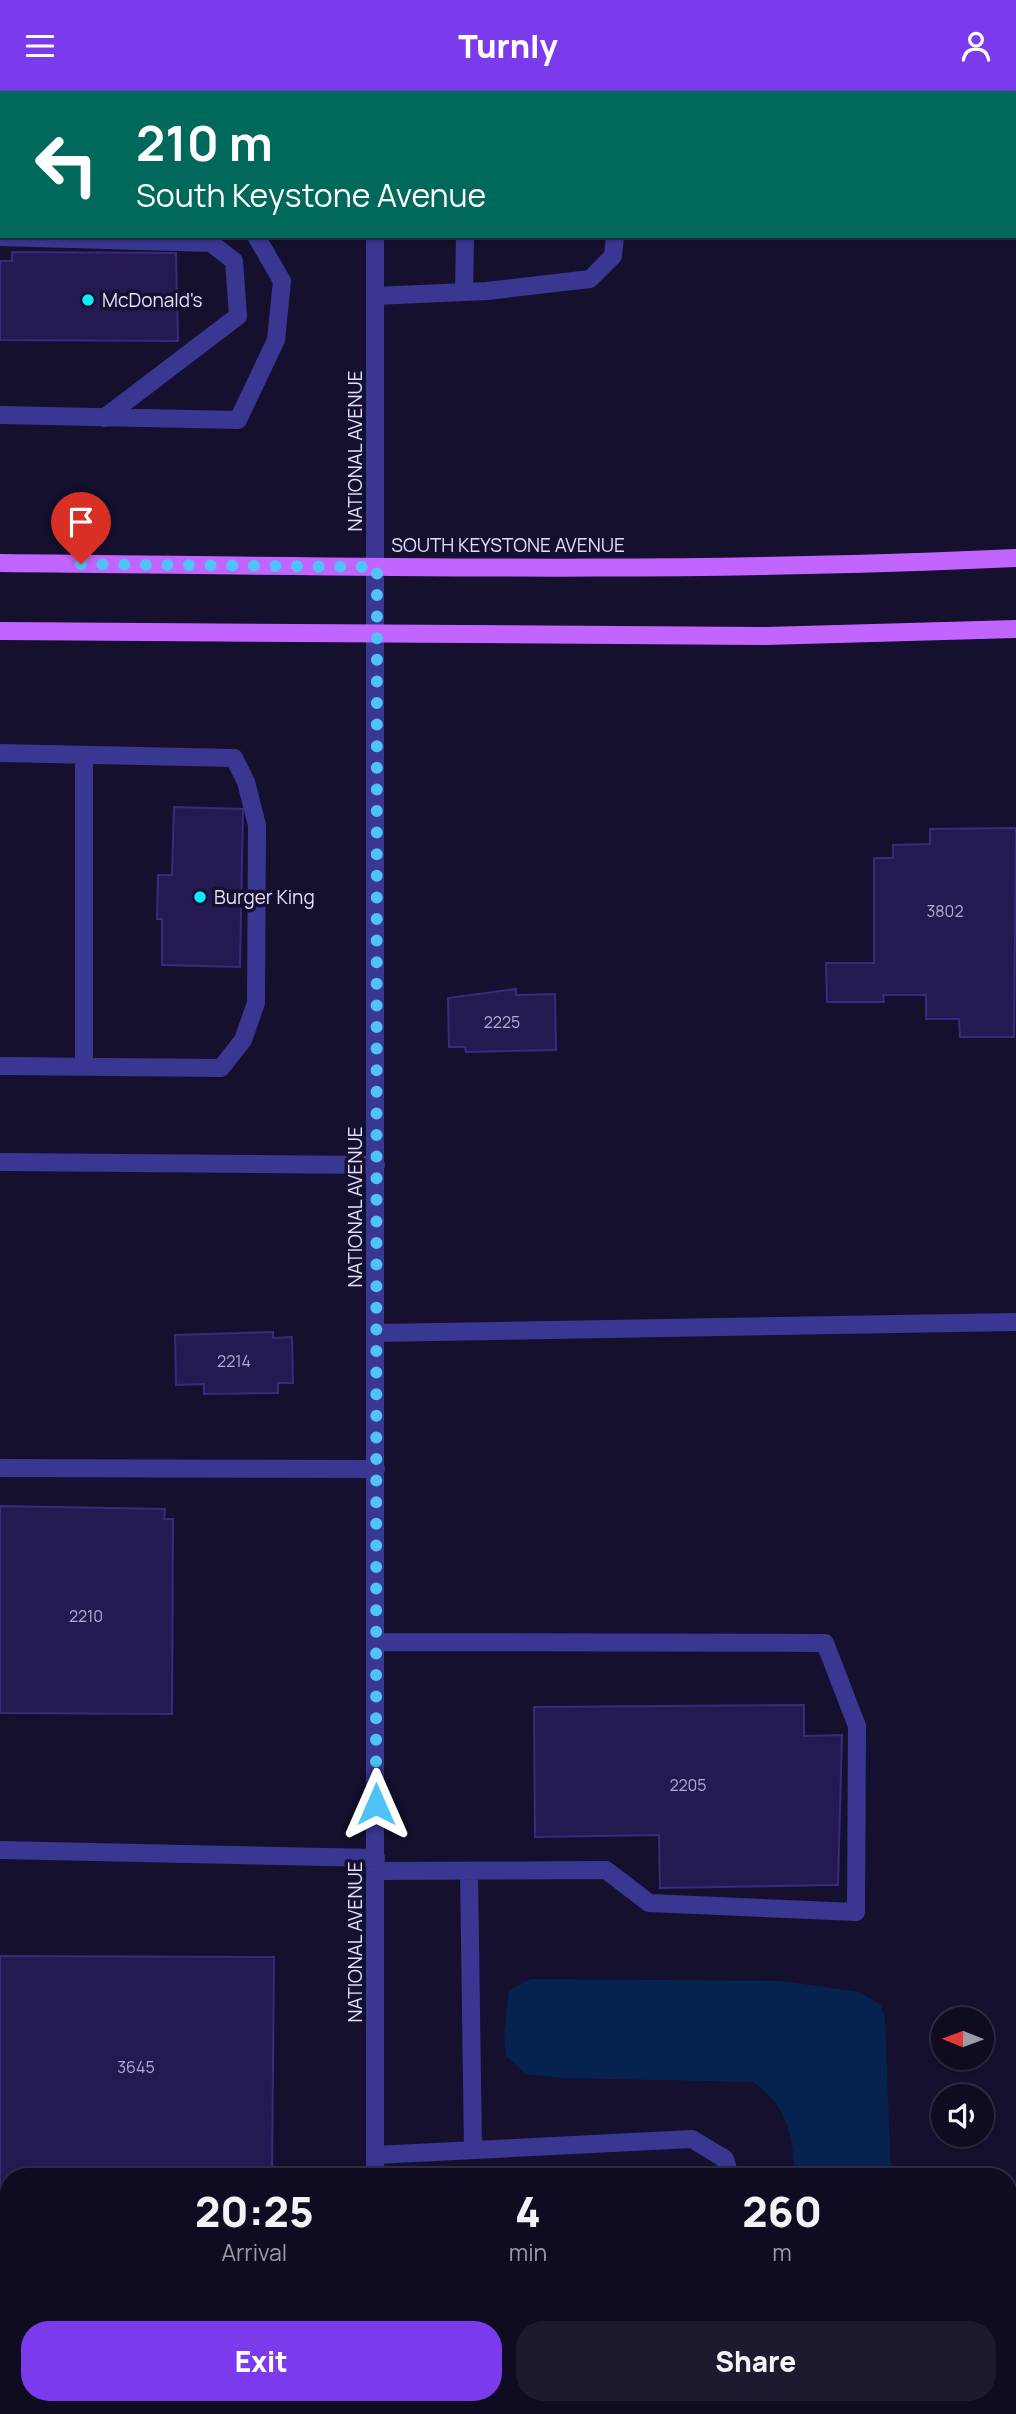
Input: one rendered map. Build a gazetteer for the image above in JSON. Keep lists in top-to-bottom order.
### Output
{
  "streets": {
    "main road": ["SOUTH KEYSTONE AVENUE"],
    "street": ["NATIONAL AVENUE"]
  },
  "crossings": [
    ["NATIONAL AVENUE", "SOUTH KEYSTONE AVENUE"]
  ],
  "places": ["McDonald's", "Burger King"],
  "house_numbers": [
    "3802",
    "2225",
    "2214",
    "2210",
    "2205",
    "3645"
  ],
  "north": "left",
  "page": {
    "header": "Turnly",
    "turn": ["210 m", "South Keystone Avenue"],
    "eta": [
      "20:25",
      "Arrival",
      "4",
      "min",
      "260",
      "m"
    ],
    "buttons": ["Exit", "Share"]
  }
}
